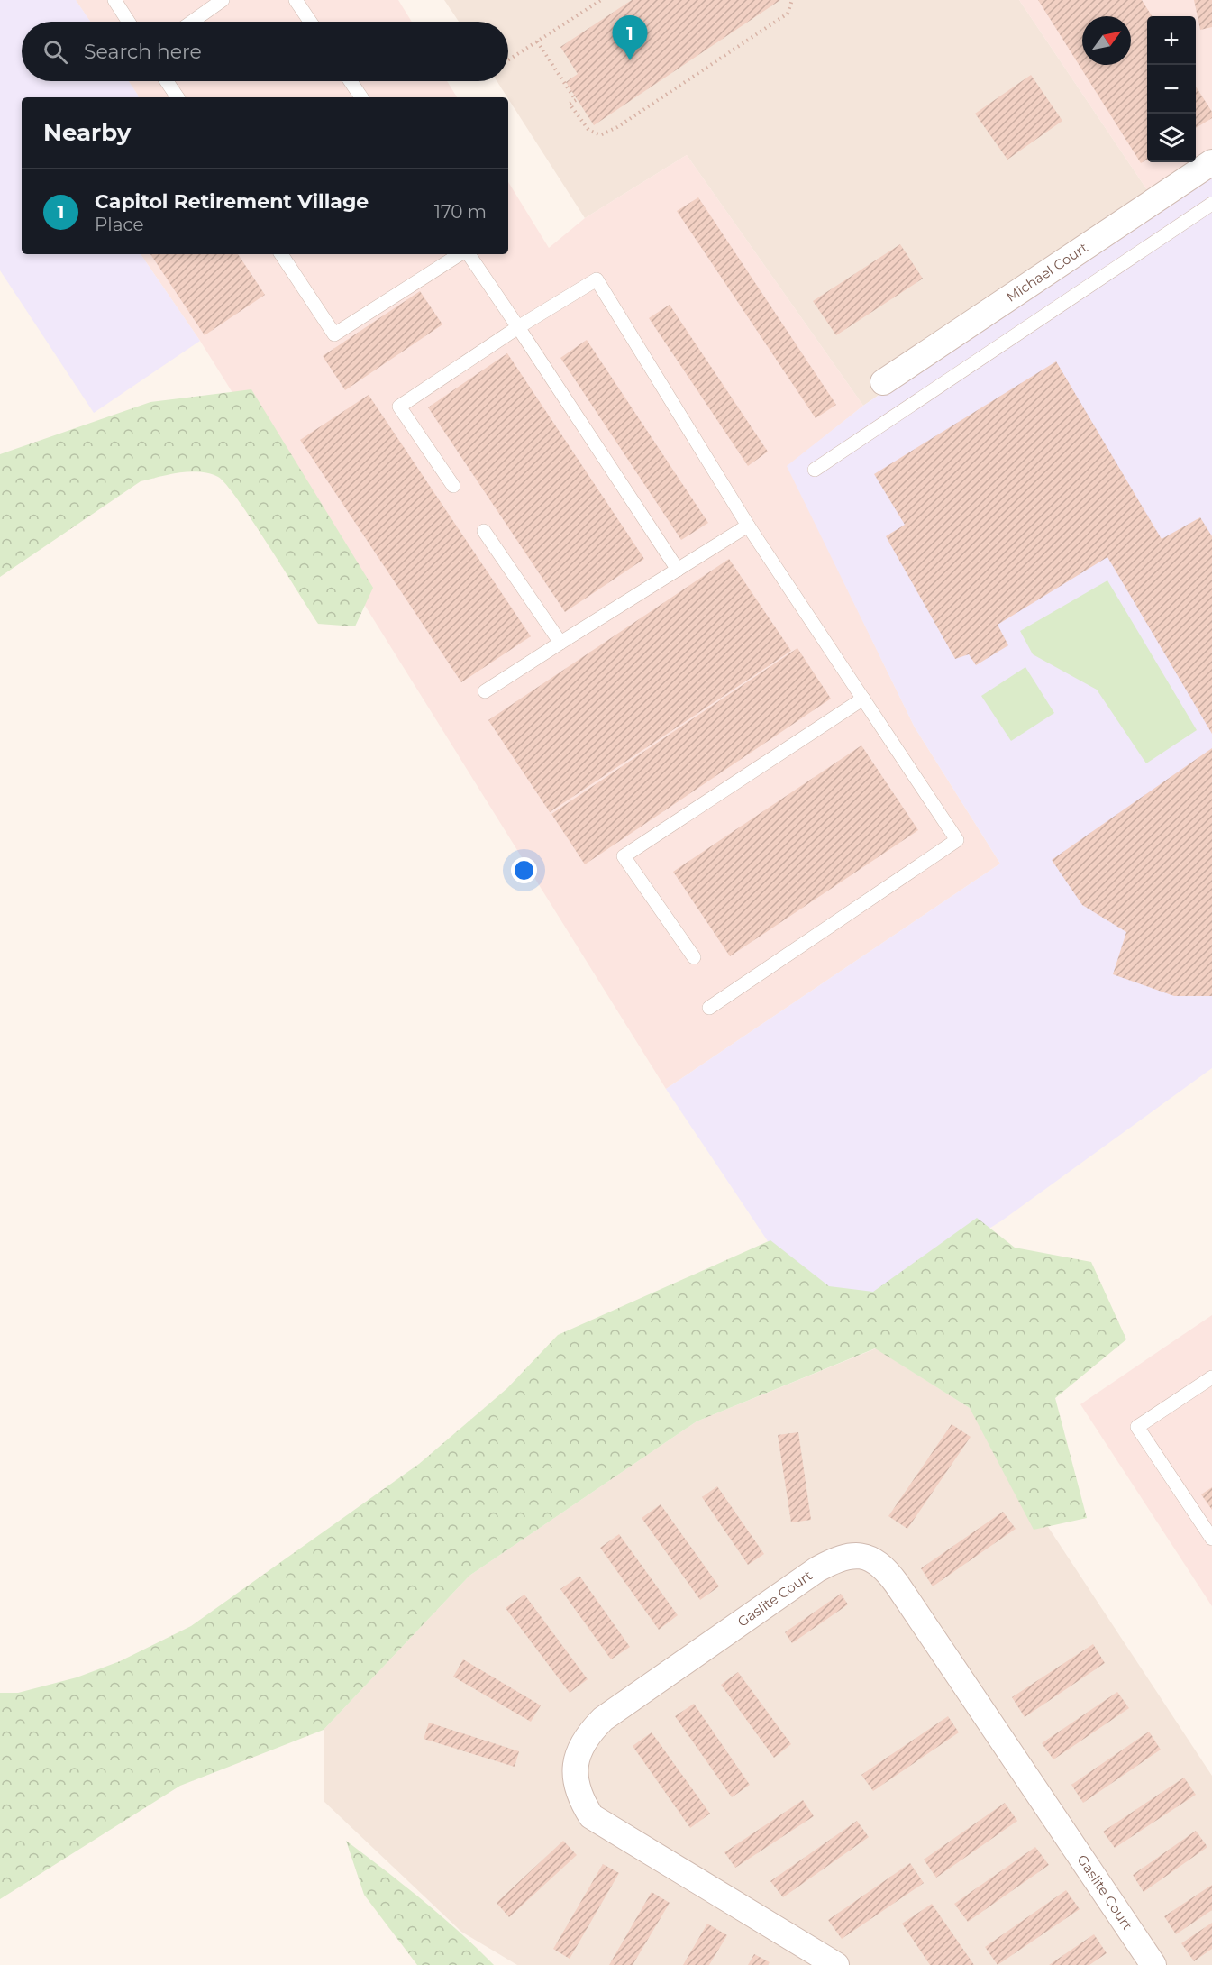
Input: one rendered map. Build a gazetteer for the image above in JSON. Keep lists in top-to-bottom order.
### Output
{
  "streets": {
    "street": ["Michael Court", "Gaslite Court"]
  },
  "north": "top right",
  "page": {
    "pins": "1",
    "map_buttons": ["+", "−"],
    "search": "Search here",
    "heading": "Nearby",
    "list": [
      {
        "mark": "1",
        "name": "Capitol Retirement Village",
        "note": "Place",
        "value": "170 m"
      }
    ]
  }
}
